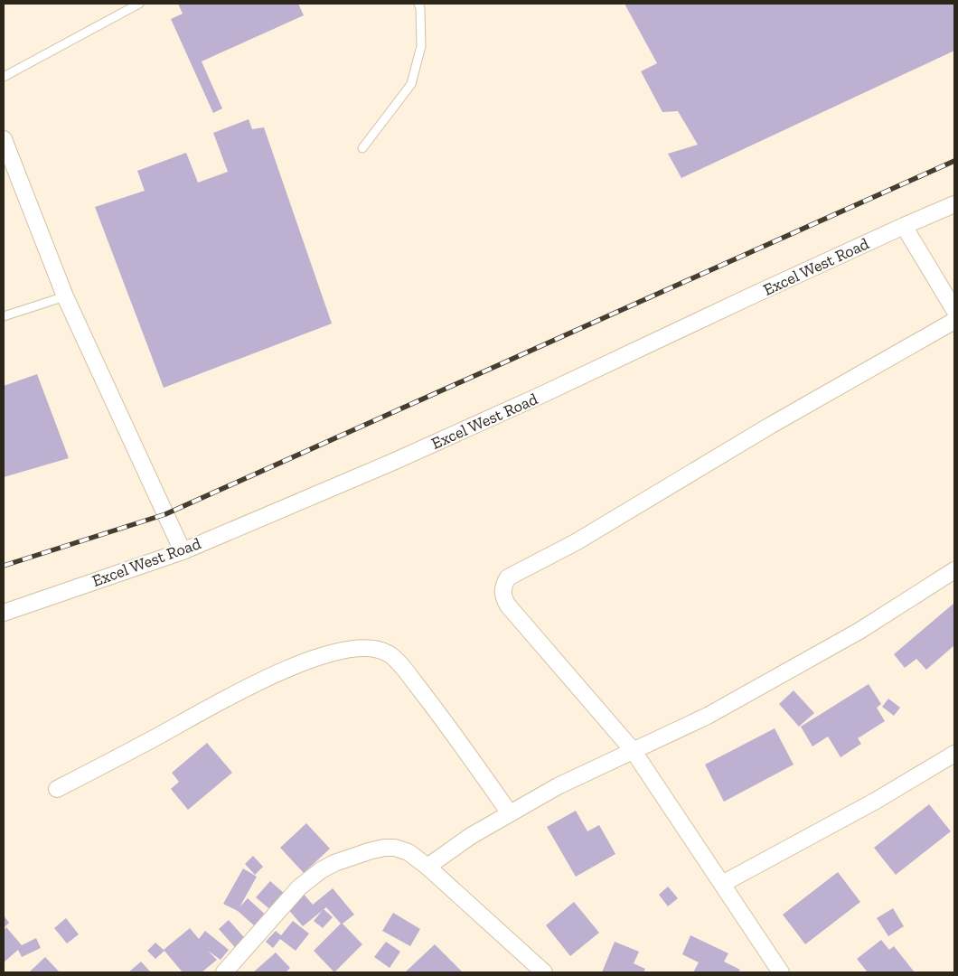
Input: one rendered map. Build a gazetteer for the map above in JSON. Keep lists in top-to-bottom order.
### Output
{
  "streets": {
    "street": ["Excel West Road"]
  }
}
